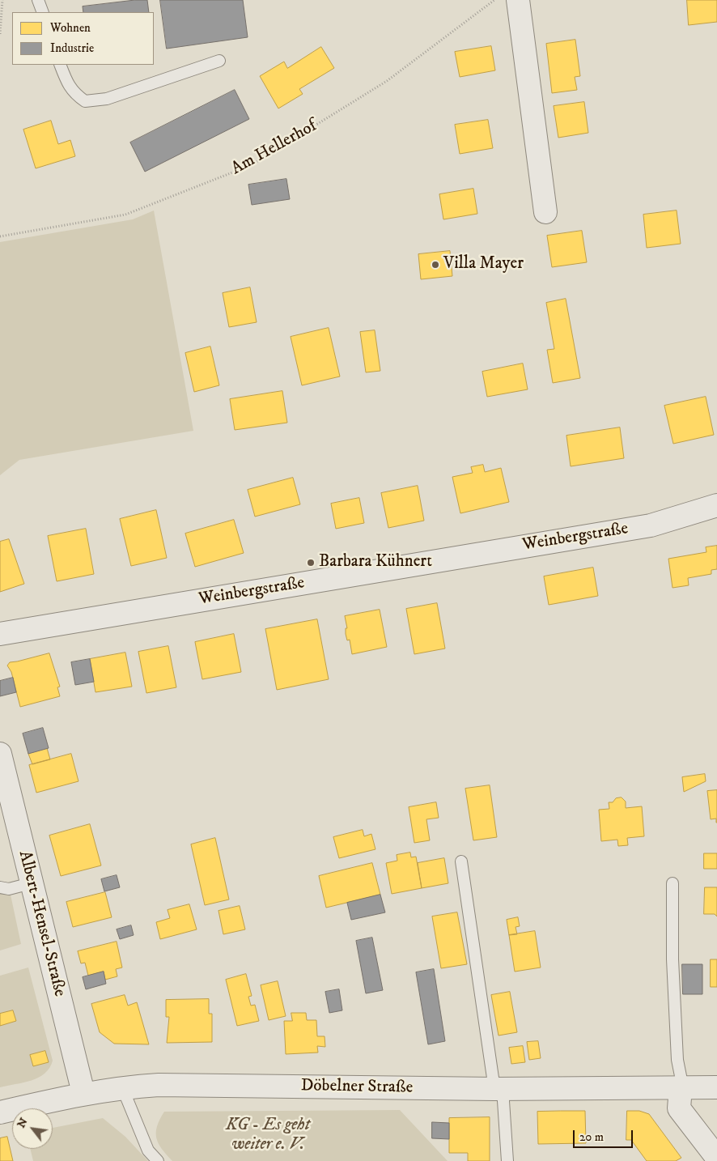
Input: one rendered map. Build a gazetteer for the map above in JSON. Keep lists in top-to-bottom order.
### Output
{
  "streets": {
    "street": ["Weinbergstraße", "Albert-Hensel-Straße", "Döbelner Straße"],
    "path": ["Am Hellerhof"]
  },
  "crossings": [
    ["Albert-Hensel-Straße", "Döbelner Straße"]
  ],
  "parks": ["KG - Es geht weiter e. V."],
  "places": ["Villa Mayer", "Barbara Kühnert"],
  "legend": ["Wohnen", "Industrie"],
  "scale_bar": "20 m",
  "north": "top left"
}
